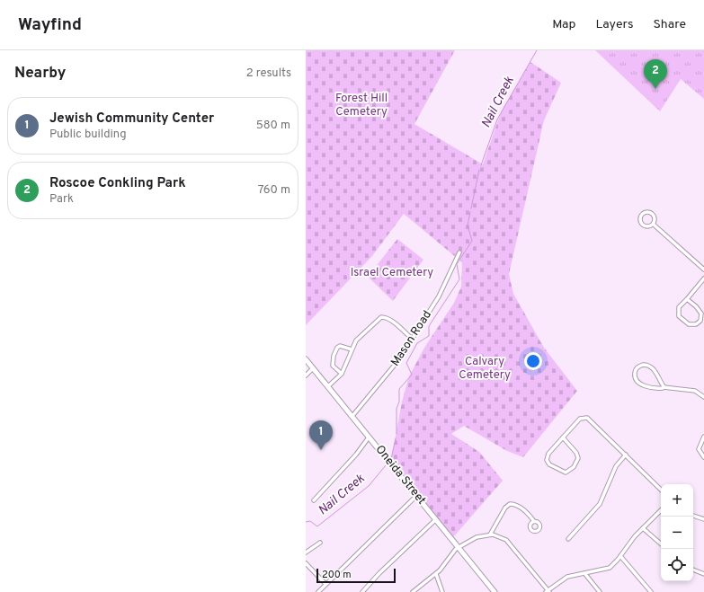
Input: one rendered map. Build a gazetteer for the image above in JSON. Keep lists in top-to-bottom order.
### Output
{
  "streets": {
    "street": ["Mason Road", "Oneida Street"]
  },
  "crossings": [
    ["Mason Road", "Oneida Street"]
  ],
  "water": ["Nail Creek"],
  "parks": ["Forest Hill Cemetery", "Israel Cemetery", "Calvary Cemetery"],
  "scale_bar": "200 m",
  "page": {
    "header": "Wayfind",
    "nav": ["Map", "Layers", "Share"],
    "heading": ["Nearby", "2 results"],
    "pins": ["2", "1"],
    "list": [
      {
        "mark": "1",
        "name": "Jewish Community Center",
        "note": "Public building",
        "value": "580 m"
      },
      {
        "mark": "2",
        "name": "Roscoe Conkling Park",
        "note": "Park",
        "value": "760 m"
      }
    ],
    "map_buttons": ["+", "−"],
    "scale": "200 m"
  }
}
